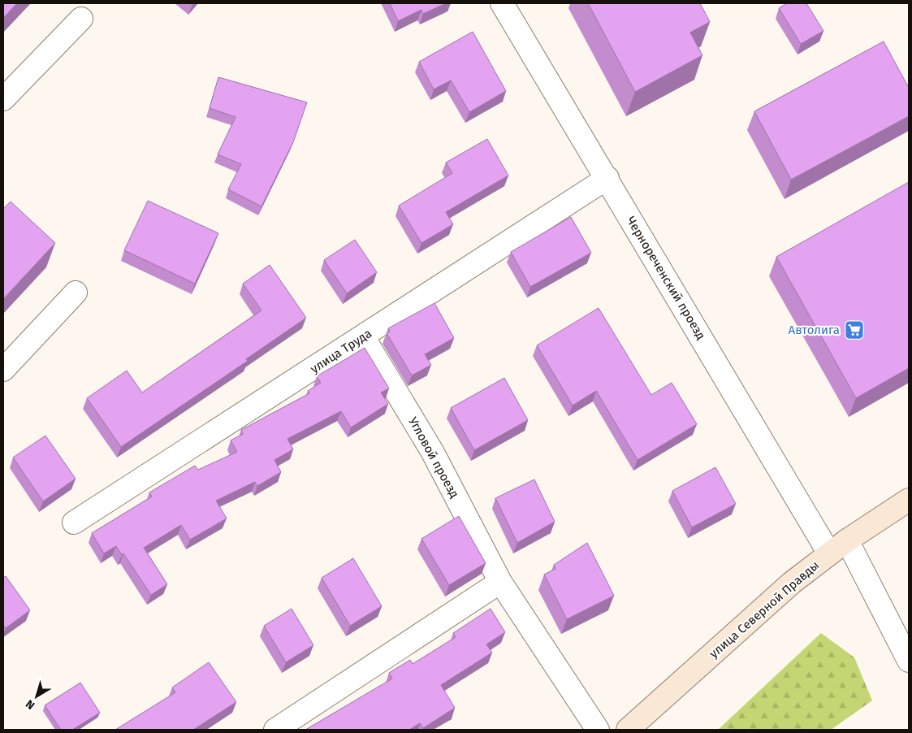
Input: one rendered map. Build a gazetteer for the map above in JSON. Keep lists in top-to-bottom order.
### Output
{
  "streets": {
    "main road": ["улица Северной Правды"],
    "street": ["Чернореченский проезд", "улица Труда", "Угловой проезд"]
  },
  "crossings": [
    ["Чернореченский проезд", "улица Труда"],
    ["Чернореченский проезд", "улица Северной Правды"],
    ["улица Труда", "Угловой проезд"]
  ],
  "places": {
    "supermarket": ["Автолига"]
  },
  "north": "bottom left"
}
